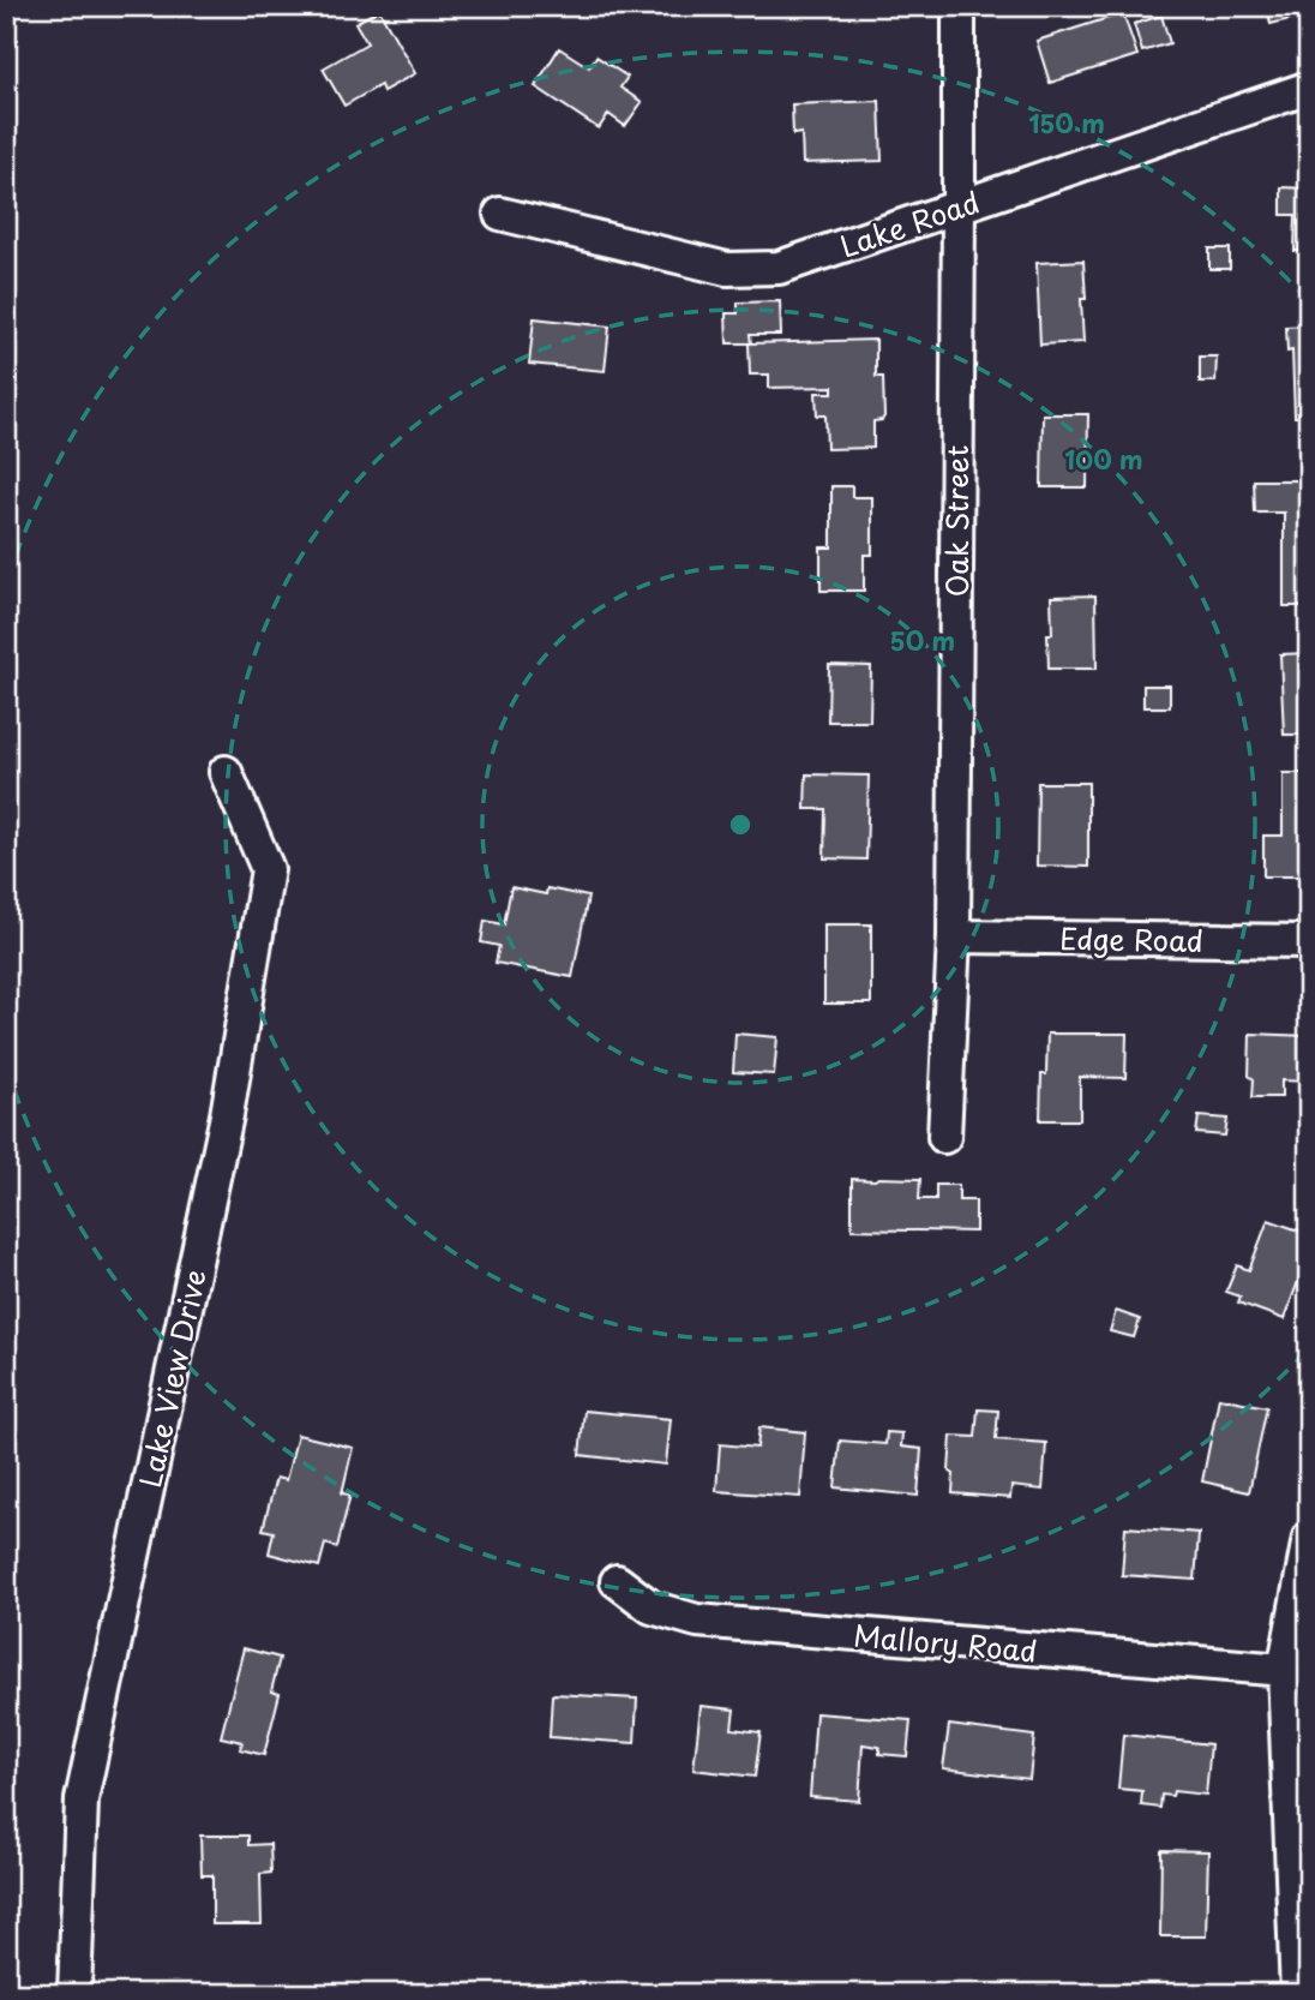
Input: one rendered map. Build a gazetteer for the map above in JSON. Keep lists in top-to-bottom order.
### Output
{
  "streets": {
    "street": [
      "Lake Road",
      "Oak Street",
      "Edge Road",
      "Lake View Drive",
      "Mallory Road"
    ]
  },
  "crossings": [
    ["Lake Road", "Oak Street"],
    ["Oak Street", "Edge Road"]
  ],
  "rings": ["150 m", "100 m", "50 m"]
}
